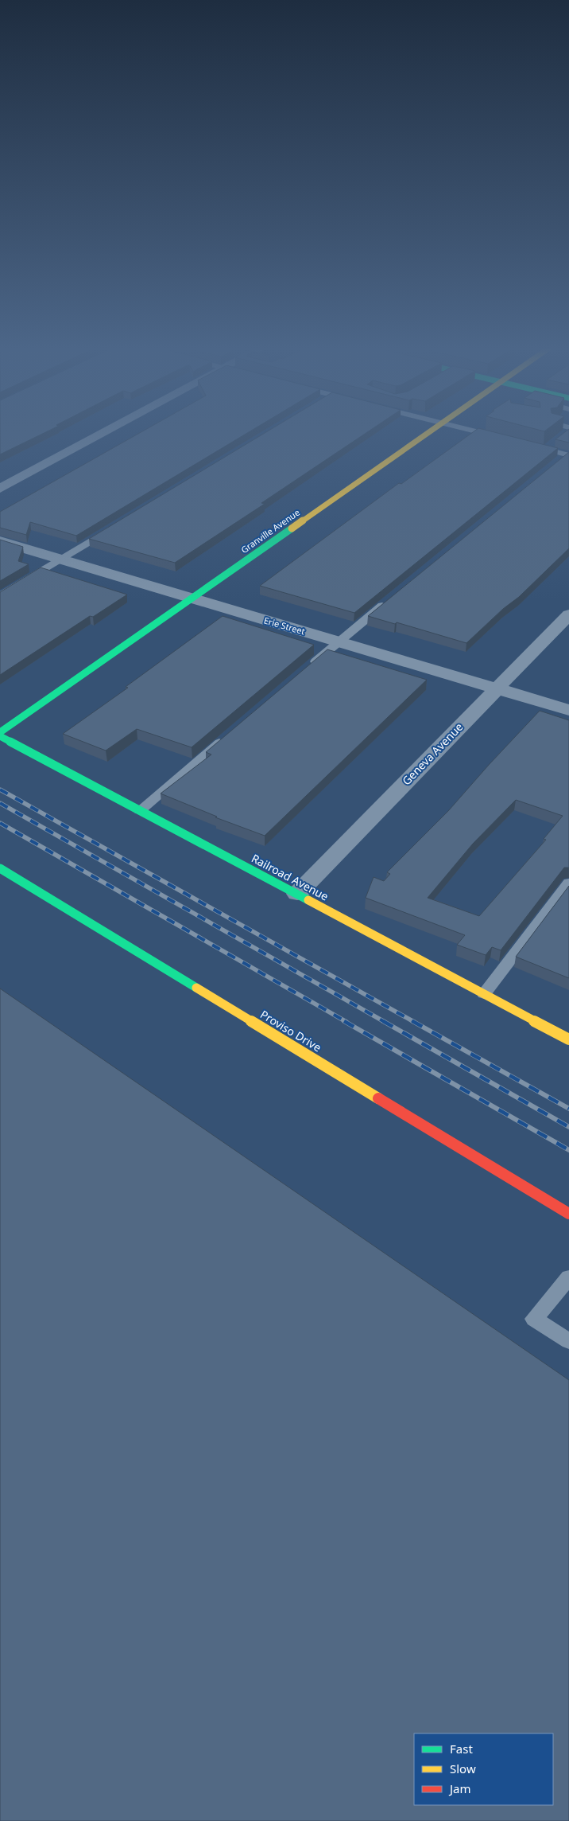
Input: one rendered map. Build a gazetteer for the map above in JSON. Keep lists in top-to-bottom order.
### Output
{
  "streets": {
    "street": [
      "Granville Avenue",
      "Erie Street",
      "Geneva Avenue",
      "Railroad Avenue",
      "Proviso Drive"
    ]
  },
  "crossings": [
    ["Granville Avenue", "Erie Street"],
    ["Erie Street", "Geneva Avenue"],
    ["Geneva Avenue", "Railroad Avenue"]
  ],
  "legend": ["Fast", "Slow", "Jam"]
}
